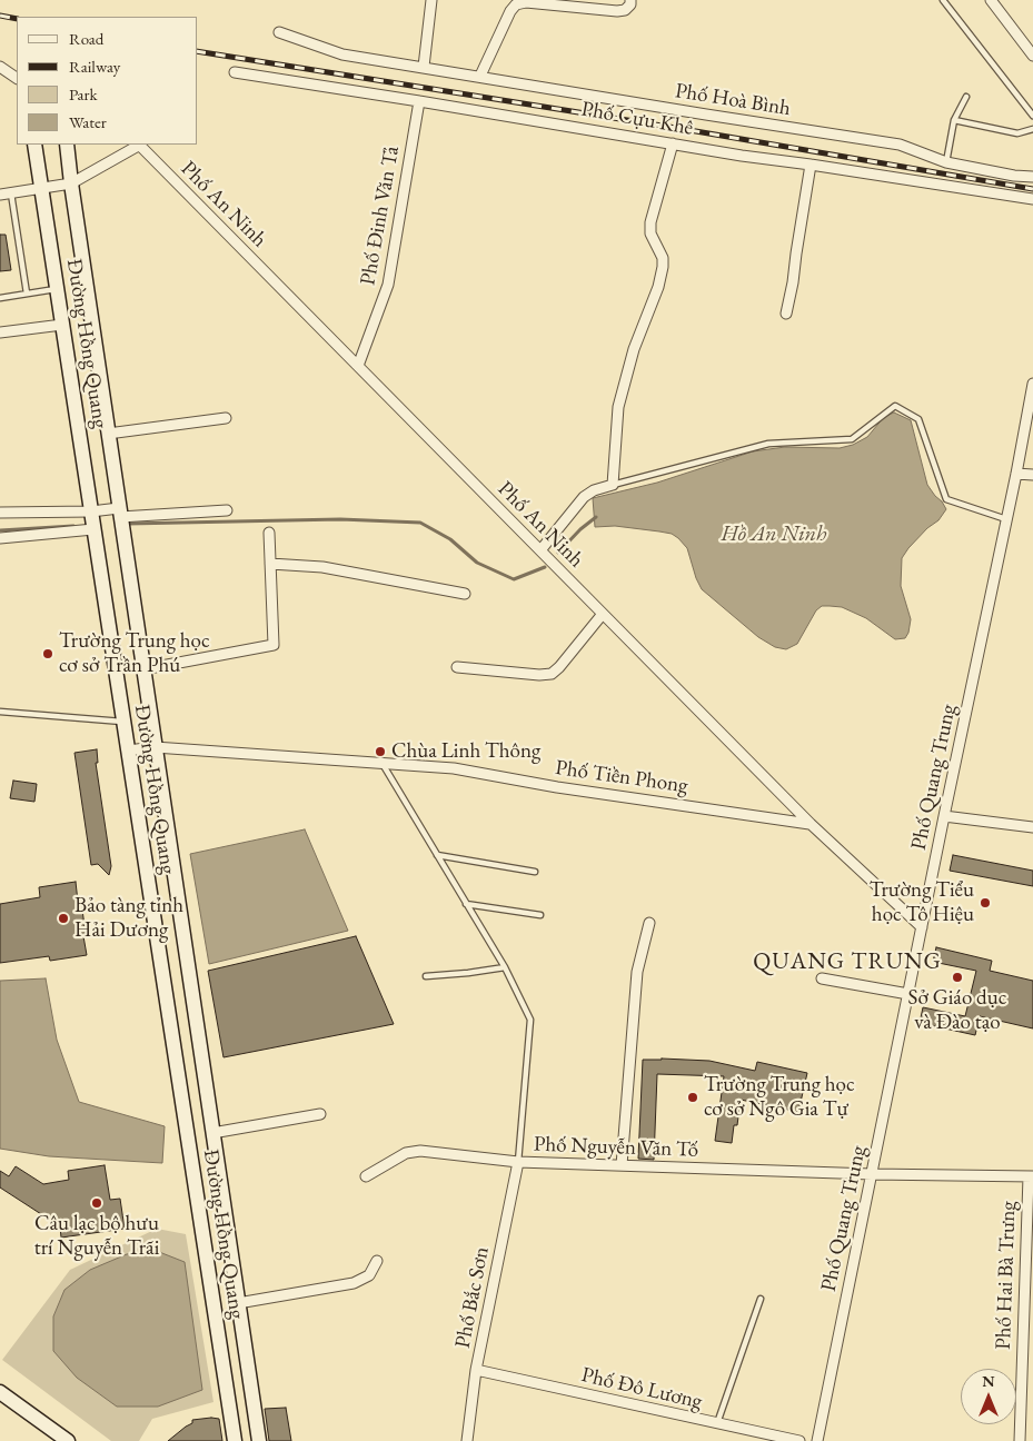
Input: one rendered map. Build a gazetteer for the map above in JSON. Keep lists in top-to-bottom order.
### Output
{
  "streets": {
    "street": [
      "Phố Hoà Bình",
      "Phố Cựu Khê",
      "Phố An Ninh",
      "Phố Đinh Văn Tả",
      "Đường Hồng Quang",
      "Phố Tiền Phong",
      "Phố Quang Trung",
      "Phố Nguyễn Văn Tố",
      "Phố Hai Bà Trưng",
      "Phố Bắc Sơn",
      "Phố Đô Lương"
    ]
  },
  "crossings": [
    ["Phố Cựu Khê", "Phố Đinh Văn Tả"],
    ["Phố An Ninh", "Phố Đinh Văn Tả"],
    ["Phố An Ninh", "Phố Tiền Phong"],
    ["Phố An Ninh", "Phố Quang Trung"],
    ["Đường Hồng Quang", "Phố Tiền Phong"],
    ["Phố Quang Trung", "Phố Nguyễn Văn Tố"],
    ["Phố Nguyễn Văn Tố", "Phố Hai Bà Trưng"],
    ["Phố Nguyễn Văn Tố", "Phố Bắc Sơn"],
    ["Phố Bắc Sơn", "Phố Đô Lương"]
  ],
  "districts": ["QUANG TRUNG"],
  "water": ["Hồ An Ninh"],
  "places": [
    "Trường Trung học cơ sở Trần Phú",
    "Chùa Linh Thông",
    "Trường Tiểu học Tô Hiệu",
    "Bảo tàng tỉnh Hải Dương",
    "Sở Giáo dục và Đào tạo",
    "Trường Trung học cơ sở Ngô Gia Tự",
    "Câu lạc bộ hưu trí Nguyễn Trãi"
  ],
  "legend": [
    "Road",
    "Railway",
    "Park",
    "Water"
  ],
  "north": "top"
}
